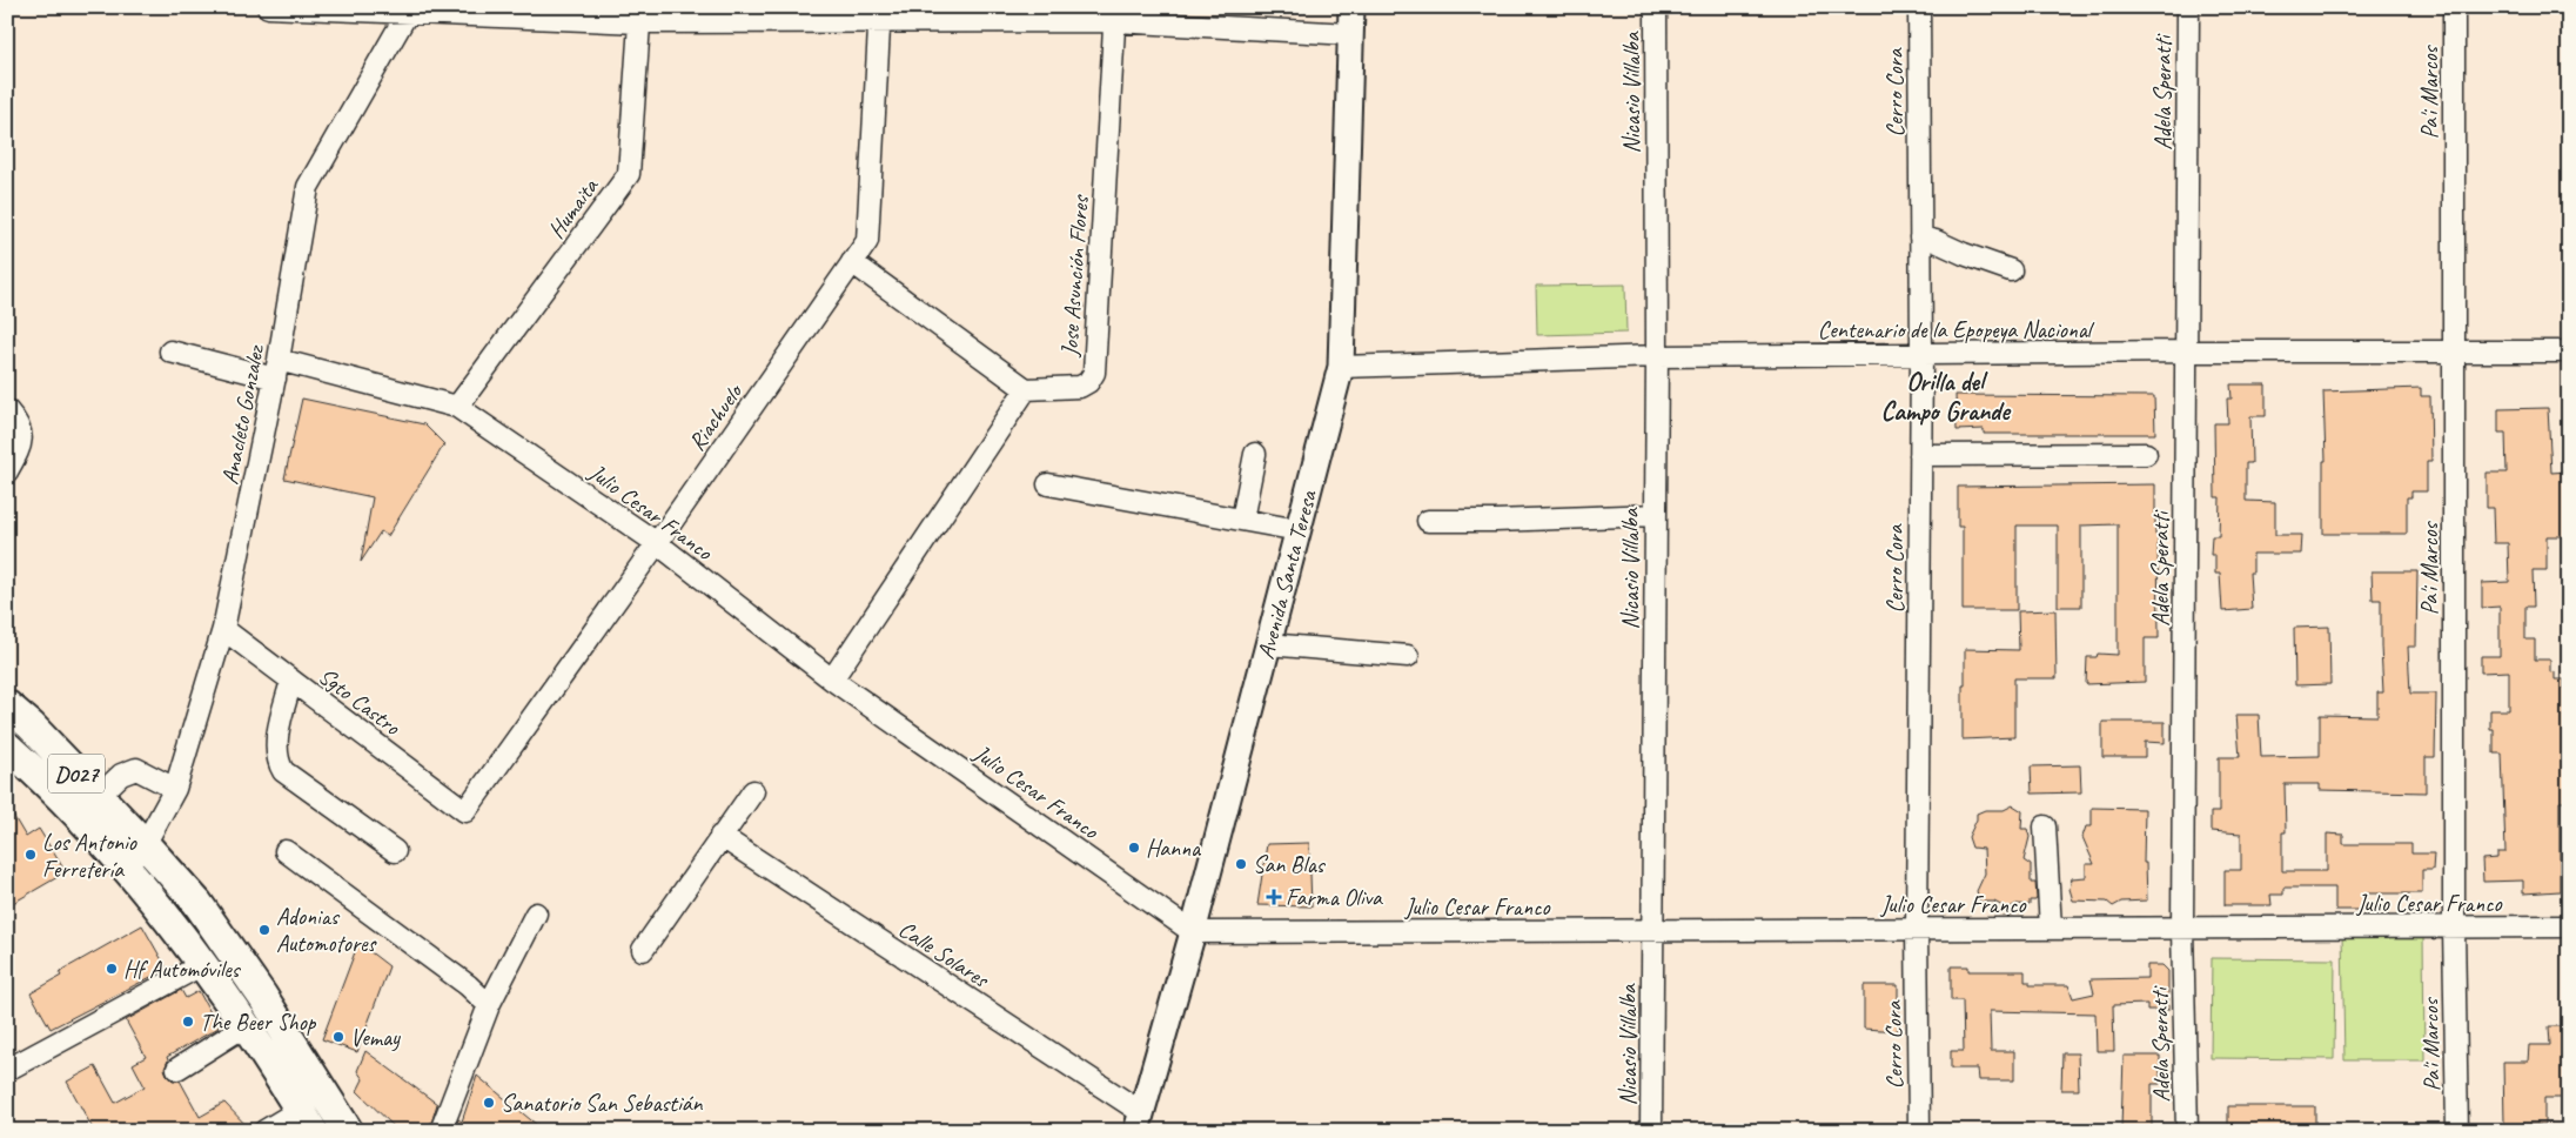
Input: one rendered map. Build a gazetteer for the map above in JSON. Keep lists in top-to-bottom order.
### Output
{
  "streets": {
    "highway": ["D027"],
    "main road": ["Avenida Santa Teresa"],
    "street": [
      "Nicasio Villalba",
      "Cerro Cora",
      "Adela Speratti",
      "Pa'i Marcos",
      "Humaita",
      "Jose Asunción Flores",
      "Centenario de la Epopeya Nacional",
      "Anacleto Gonzalez",
      "Riachuelo",
      "Julio Cesar Franco",
      "Sgto Castro",
      "Calle Solares"
    ]
  },
  "crossings": [
    ["Nicasio Villalba", "Centenario de la Epopeya Nacional"],
    ["Nicasio Villalba", "Julio Cesar Franco"],
    ["Cerro Cora", "Centenario de la Epopeya Nacional"],
    ["Cerro Cora", "Julio Cesar Franco"],
    ["Adela Speratti", "Centenario de la Epopeya Nacional"],
    ["Adela Speratti", "Julio Cesar Franco"],
    ["Pa'i Marcos", "Centenario de la Epopeya Nacional"],
    ["Pa'i Marcos", "Julio Cesar Franco"],
    ["Humaita", "Julio Cesar Franco"],
    ["Centenario de la Epopeya Nacional", "Avenida Santa Teresa"],
    ["Anacleto Gonzalez", "Julio Cesar Franco"],
    ["Anacleto Gonzalez", "Sgto Castro"],
    ["Anacleto Gonzalez", "D027"],
    ["Riachuelo", "Julio Cesar Franco"],
    ["Riachuelo", "Sgto Castro"],
    ["Julio Cesar Franco", "Avenida Santa Teresa"],
    ["Avenida Santa Teresa", "Calle Solares"]
  ],
  "districts": ["Orilla del Campo Grande"],
  "places": {
    "other": [
      "Hanna",
      "Los Antonio Ferretería",
      "San Blas",
      "Adonias Automotores",
      "Hf Automóviles",
      "The Beer Shop",
      "Vemay",
      "Sanatorio San Sebastián"
    ],
    "health": ["Farma Oliva"]
  }
}
